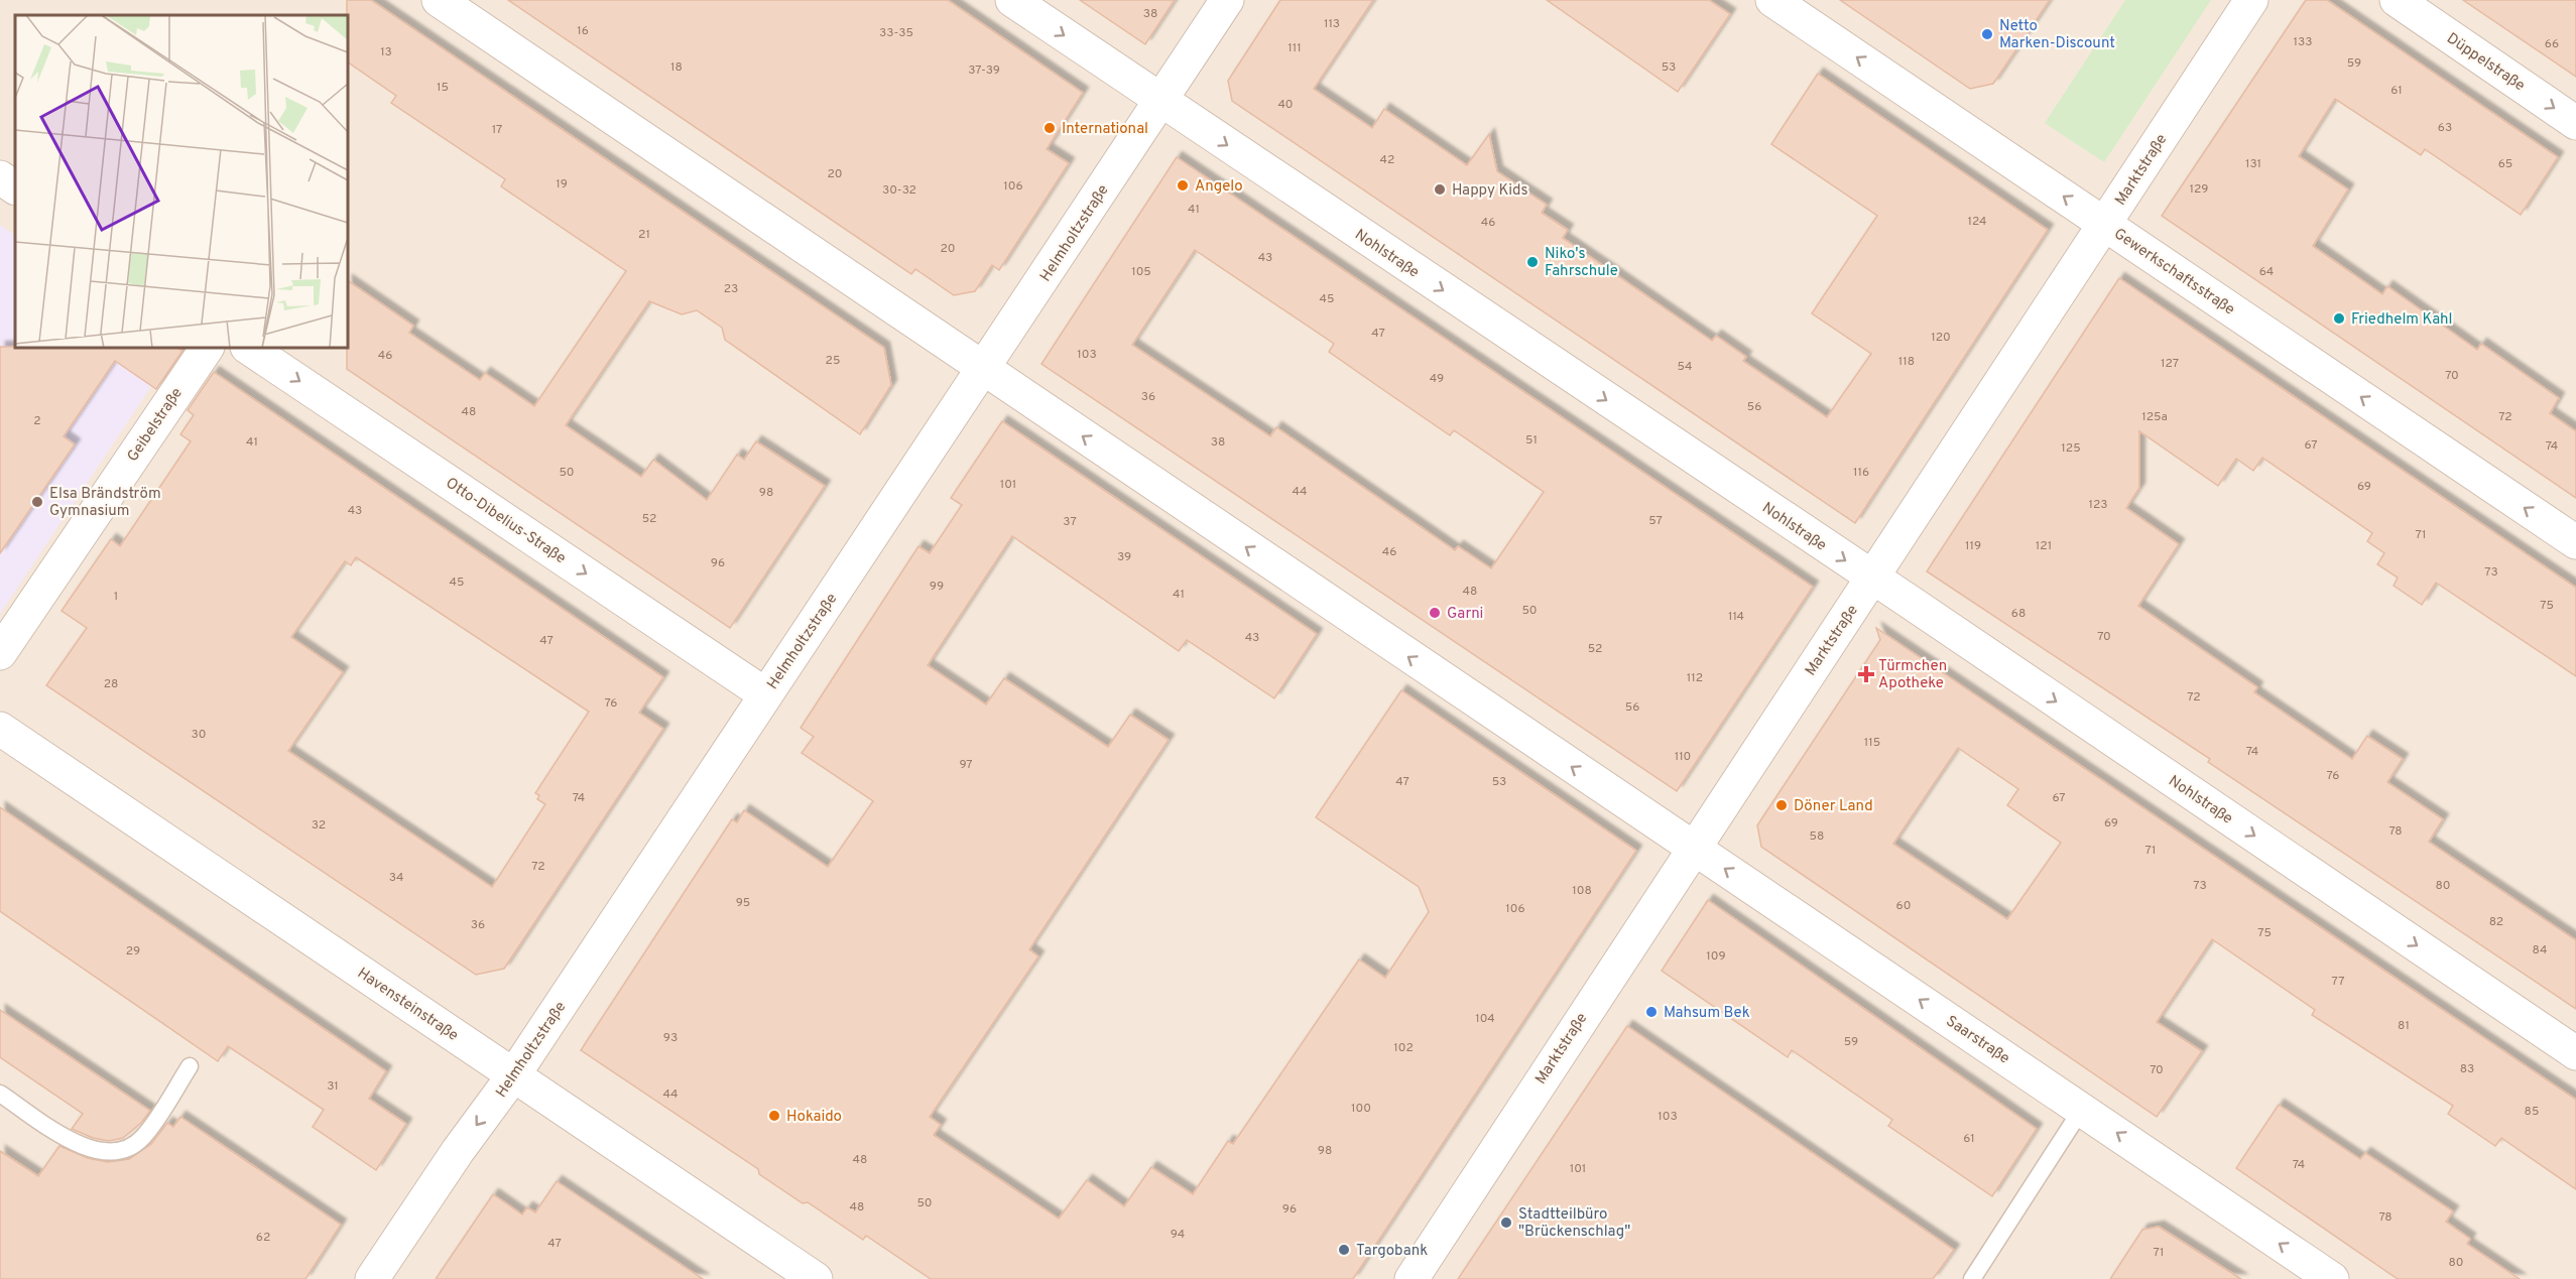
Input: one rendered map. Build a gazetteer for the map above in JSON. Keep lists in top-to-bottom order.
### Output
{
  "streets": {
    "street": [
      "Düppelstraße",
      "Marktstraße",
      "Helmholtzstraße",
      "Nohlstraße",
      "Gewerkschaftsstraße",
      "Geibelstraße",
      "Otto-Dibelius-Straße",
      "Havensteinstraße",
      "Saarstraße"
    ]
  },
  "crossings": [
    ["Marktstraße", "Nohlstraße"],
    ["Marktstraße", "Gewerkschaftsstraße"],
    ["Marktstraße", "Saarstraße"],
    ["Helmholtzstraße", "Nohlstraße"],
    ["Helmholtzstraße", "Otto-Dibelius-Straße"],
    ["Helmholtzstraße", "Havensteinstraße"],
    ["Helmholtzstraße", "Saarstraße"]
  ],
  "one_way": [
    "Düppelstraße",
    "Nohlstraße",
    "Gewerkschaftsstraße",
    "Otto-Dibelius-Straße",
    "Saarstraße"
  ],
  "places": {
    "other": [
      "Netto Marken-Discount",
      "International",
      "Angelo",
      "Happy Kids",
      "Niko's Fahrschule",
      "Friedhelm Kahl",
      "Elsa Brändström Gymnasium",
      "Garni",
      "Döner Land",
      "Mahsum Bek",
      "Hokaido",
      "Stadtteilbüro \"Brückenschlag\"",
      "Targobank"
    ],
    "health": ["Türmchen Apotheke"]
  },
  "house_numbers": [
    "38",
    "113",
    "16",
    "33-35",
    "133",
    "66",
    "111",
    "13",
    "59",
    "18",
    "53",
    "37-39",
    "15",
    "61",
    "40",
    "63",
    "17",
    "42",
    "131",
    "65",
    "20",
    "19",
    "106",
    "129",
    "30-32",
    "41",
    "124",
    "46",
    "21",
    "20",
    "43",
    "105",
    "64",
    "23",
    "45",
    "47",
    "120",
    "103",
    "46",
    "25",
    "118",
    "127",
    "54",
    "70",
    "49",
    "36",
    "56",
    "48",
    "125a",
    "72",
    "2",
    "51",
    "41",
    "38",
    "67",
    "74",
    "125",
    "50",
    "116",
    "101",
    "69",
    "44",
    "98",
    "123",
    "43",
    "52",
    "57",
    "37",
    "71",
    "119",
    "121",
    "46",
    "39",
    "96",
    "73",
    "45",
    "99",
    "48",
    "41",
    "1",
    "75",
    "50",
    "68",
    "114",
    "70",
    "43",
    "47",
    "52",
    "112",
    "28",
    "72",
    "76",
    "56",
    "30",
    "115",
    "74",
    "110",
    "97",
    "76",
    "47",
    "53",
    "74",
    "67",
    "69",
    "32",
    "78",
    "58",
    "71",
    "72",
    "34",
    "73",
    "80",
    "108",
    "95",
    "60",
    "106",
    "82",
    "36",
    "75",
    "84",
    "29",
    "109",
    "77",
    "104",
    "81",
    "93",
    "59",
    "102",
    "83",
    "70",
    "31",
    "44",
    "100",
    "85",
    "103",
    "61",
    "98",
    "48",
    "74",
    "101",
    "50",
    "48",
    "96",
    "78",
    "94",
    "62",
    "47",
    "71",
    "80"
  ]
}
